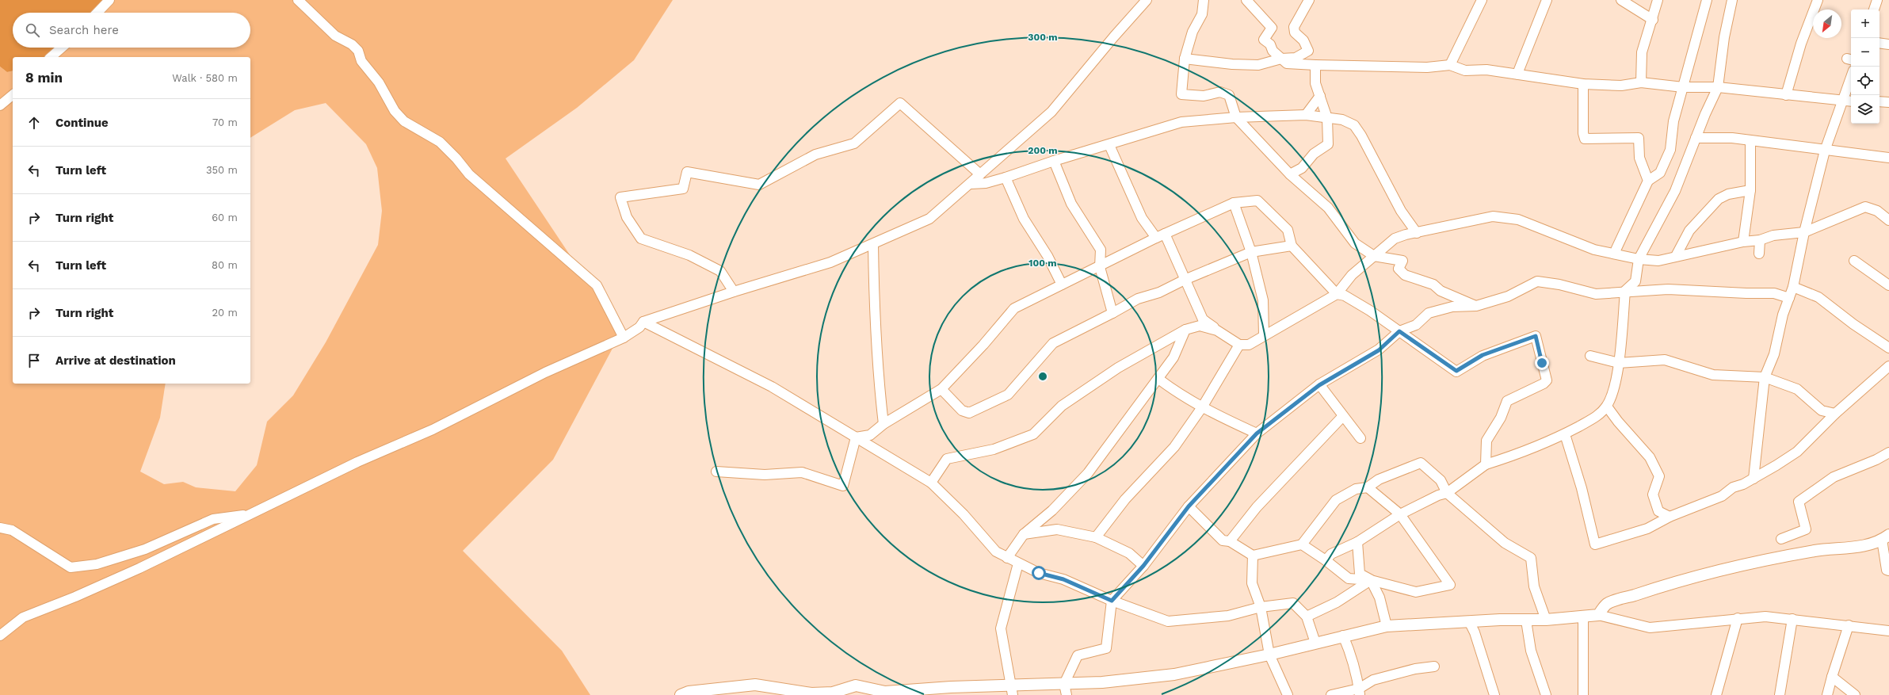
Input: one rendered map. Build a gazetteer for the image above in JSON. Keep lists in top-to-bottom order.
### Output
{
  "north": "bottom left",
  "page": {
    "map_buttons": ["+", "−"],
    "search": "Search here",
    "heading": ["8 min", "Walk · 580 m"],
    "list": [
      ["Continue", "70 m"],
      ["Turn left", "350 m"],
      ["Turn right", "60 m"],
      ["Turn left", "80 m"],
      ["Turn right", "20 m"],
      "Arrive at destination"
    ]
  },
  "rings": ["300 m", "200 m", "100 m"]
}
